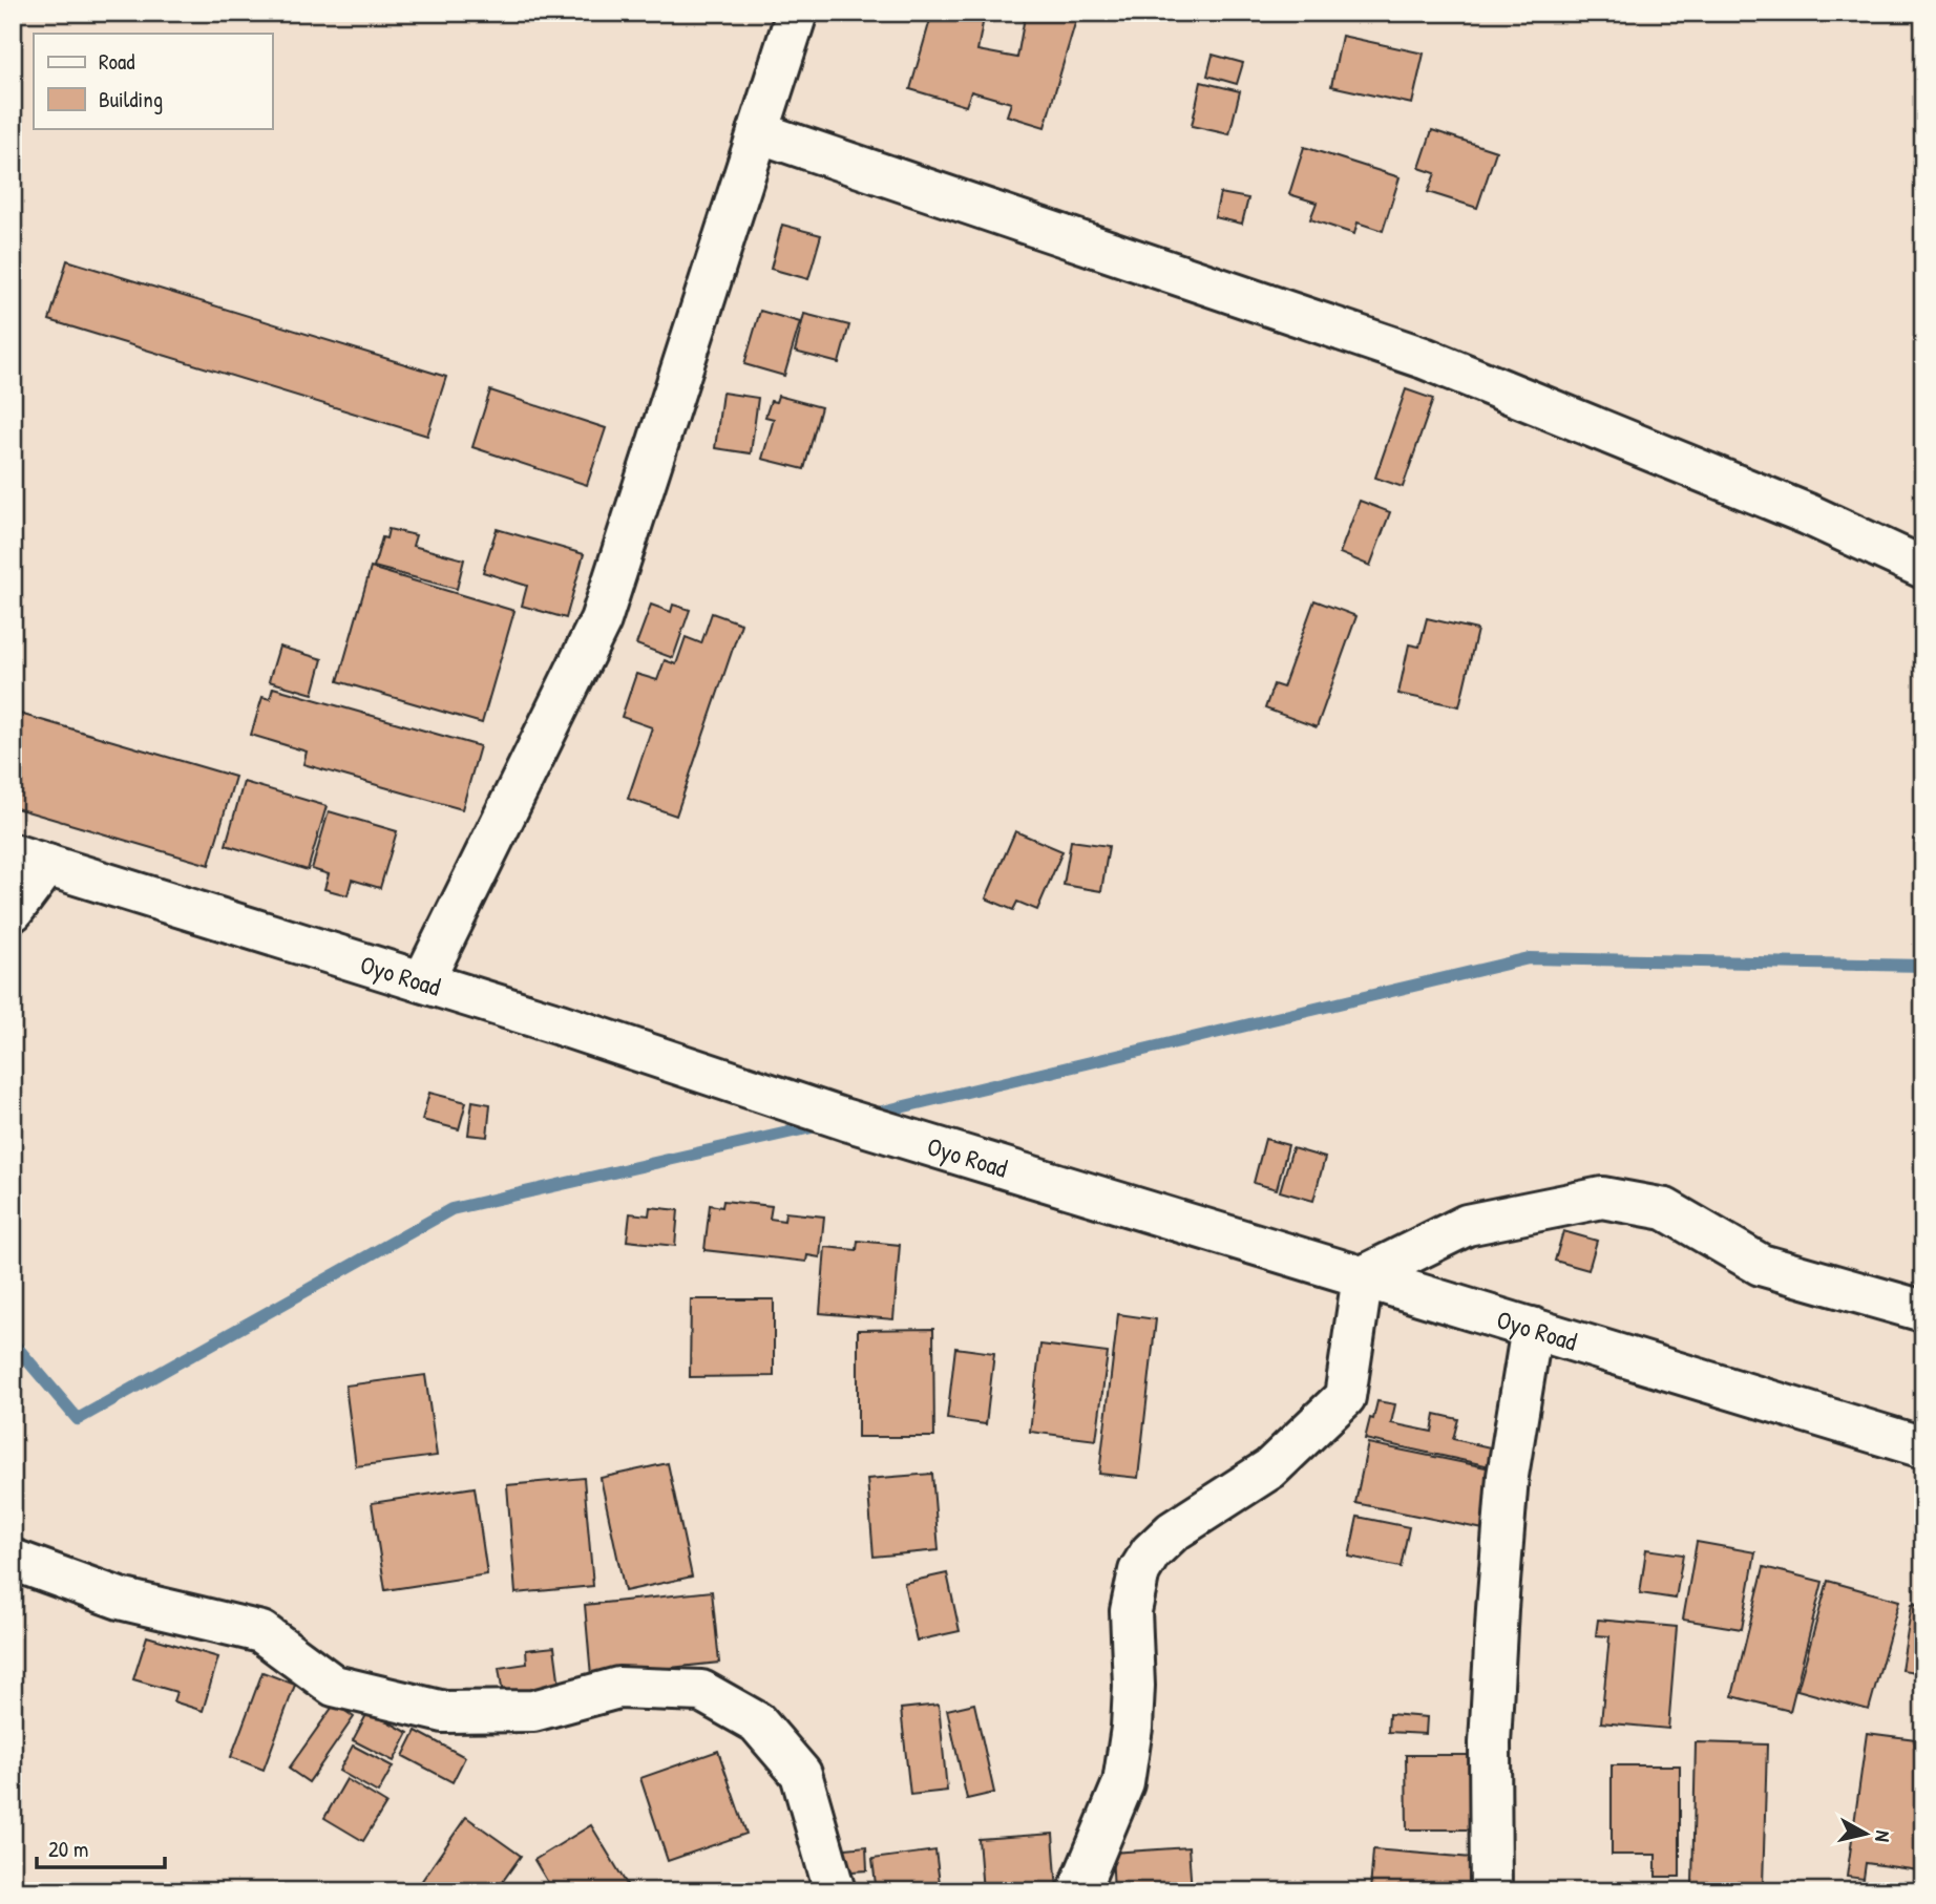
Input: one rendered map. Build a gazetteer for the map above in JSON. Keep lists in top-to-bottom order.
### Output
{
  "streets": {
    "main road": ["Oyo Road"]
  },
  "legend": ["Road", "Building"],
  "scale_bar": "20 m",
  "north": "right"
}
